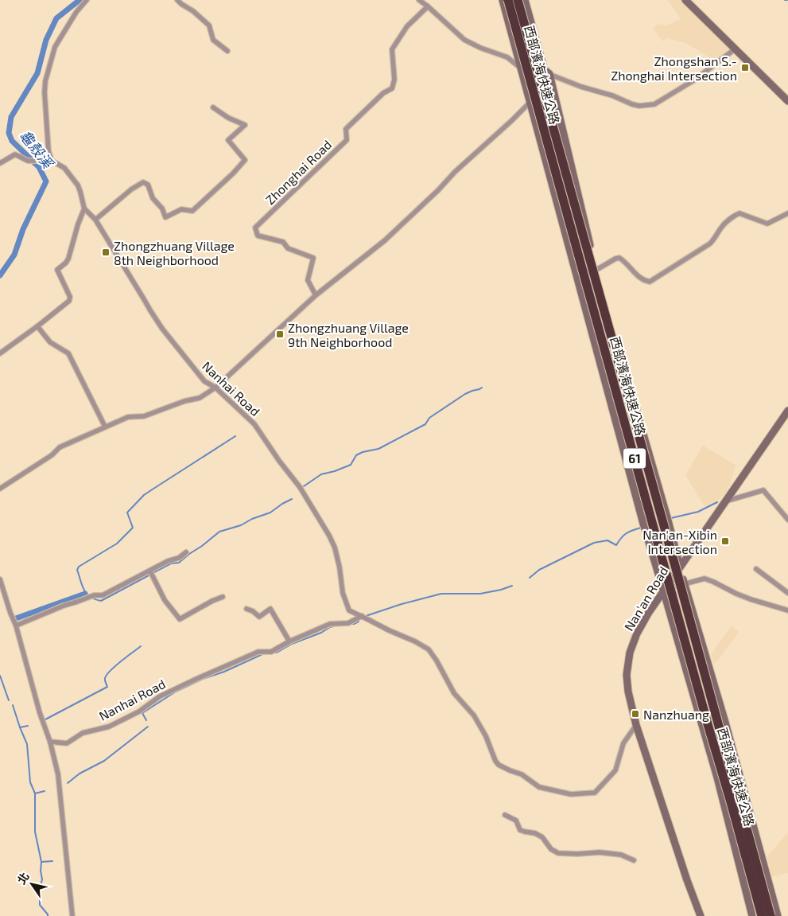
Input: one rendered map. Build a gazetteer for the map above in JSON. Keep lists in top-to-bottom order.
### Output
{
  "streets": {
    "highway": ["西部濱海快速公路", "61"],
    "street": ["Zhonghai Road", "Nanhai Road", "Nan'an Road"]
  },
  "crossings": [
    ["Nanhai Road", "Nan'an Road"]
  ],
  "water": ["龜殼溪"],
  "places": {
    "transit": [
      "Zhongshan S.- Zhonghai Intersection",
      "Zhongzhuang Village 8th Neighborhood",
      "Zhongzhuang Village 9th Neighborhood",
      "Nan'an-Xibin Intersection",
      "Nanzhuang"
    ]
  },
  "north": "top left"
}
